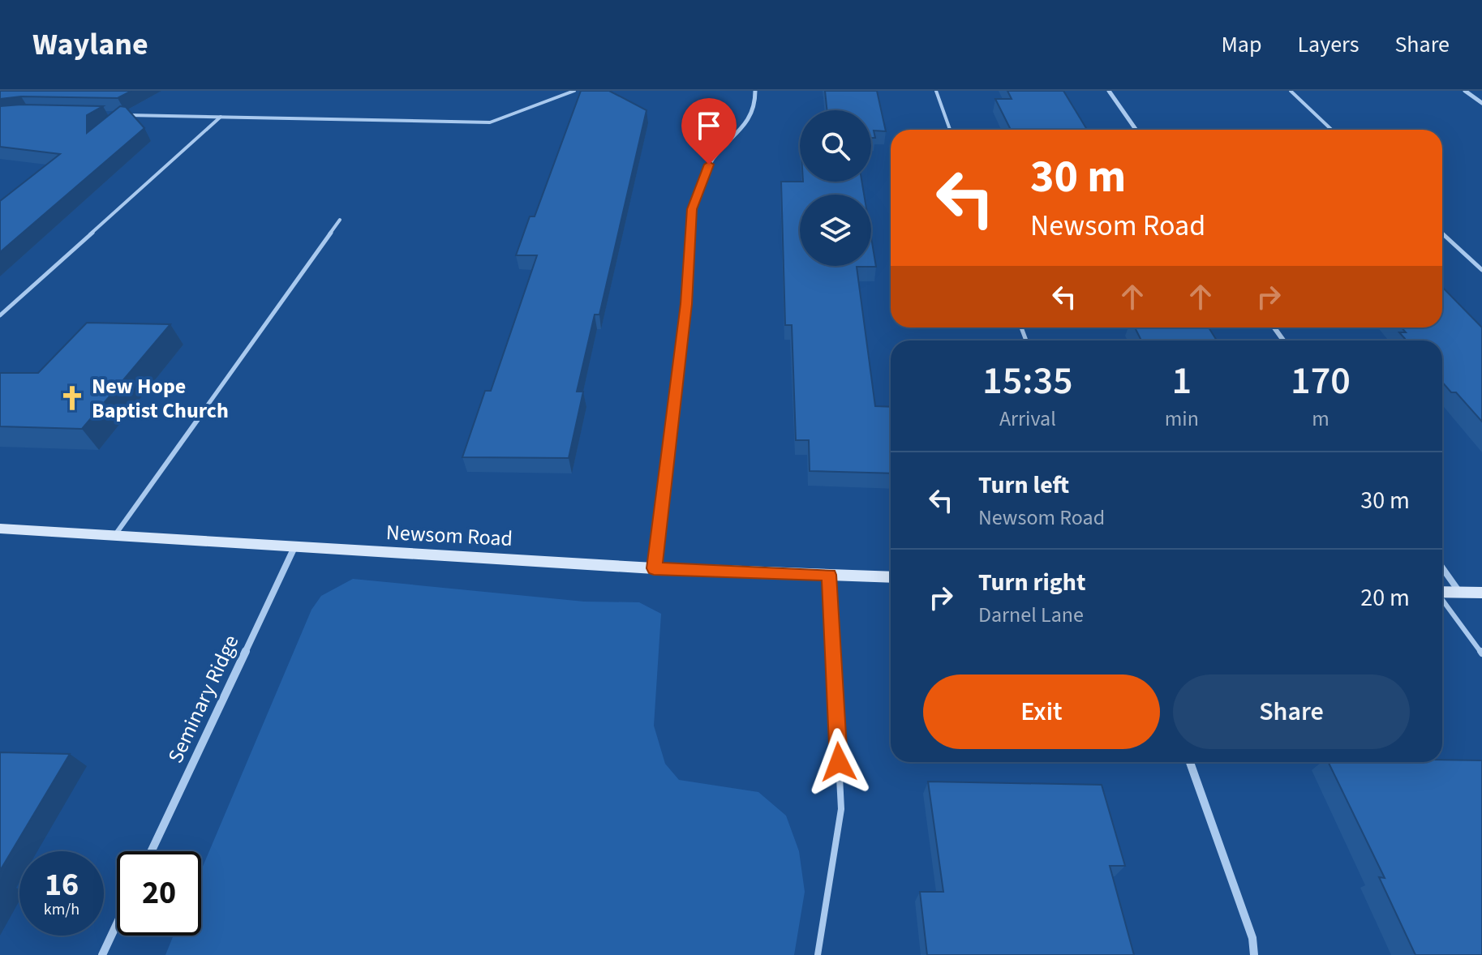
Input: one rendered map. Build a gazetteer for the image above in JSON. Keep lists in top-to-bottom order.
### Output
{
  "streets": {
    "street": ["Newsom Road", "Seminary Ridge"]
  },
  "crossings": [
    ["Newsom Road", "Seminary Ridge"]
  ],
  "places": {
    "church": ["New Hope Baptist Church"]
  },
  "page": {
    "header": "Waylane",
    "nav": ["Map", "Layers", "Share"],
    "turn": ["30 m", "Newsom Road"],
    "eta": [
      "15:35",
      "Arrival",
      "1",
      "min",
      "170",
      "m"
    ],
    "list": [
      {
        "name": "Turn left",
        "note": "Newsom Road",
        "value": "30 m"
      },
      {
        "name": "Turn right",
        "note": "Darnel Lane",
        "value": "20 m"
      }
    ],
    "buttons": ["Exit", "Share"],
    "speed": "16 km/h",
    "limit": "20"
  }
}
